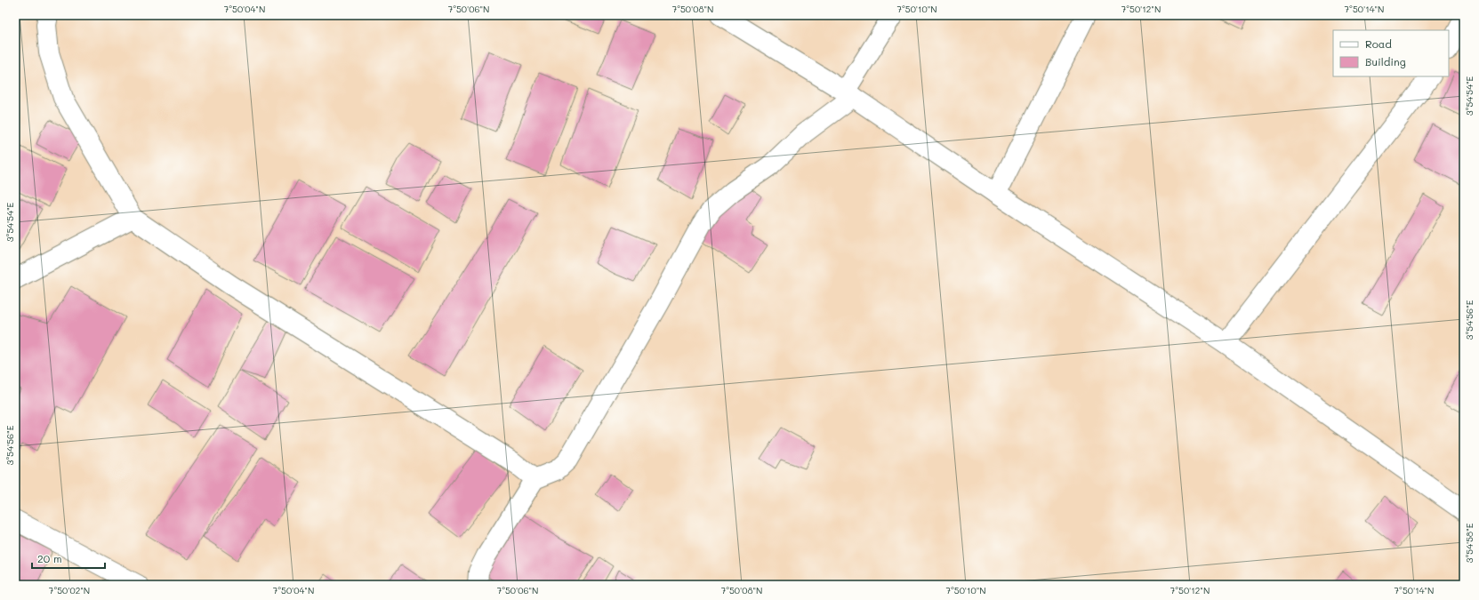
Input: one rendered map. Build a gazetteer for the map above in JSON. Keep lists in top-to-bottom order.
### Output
{
  "legend": ["Road", "Building"],
  "scale_bar": "20 m",
  "coordinates": [
    "7°50'04\"N",
    "7°50'06\"N",
    "7°50'08\"N",
    "7°50'10\"N",
    "7°50'12\"N",
    "7°50'14\"N",
    "3°54'54\"E",
    "3°54'56\"E",
    "3°54'58\"E",
    "7°50'02\"N"
  ]
}
